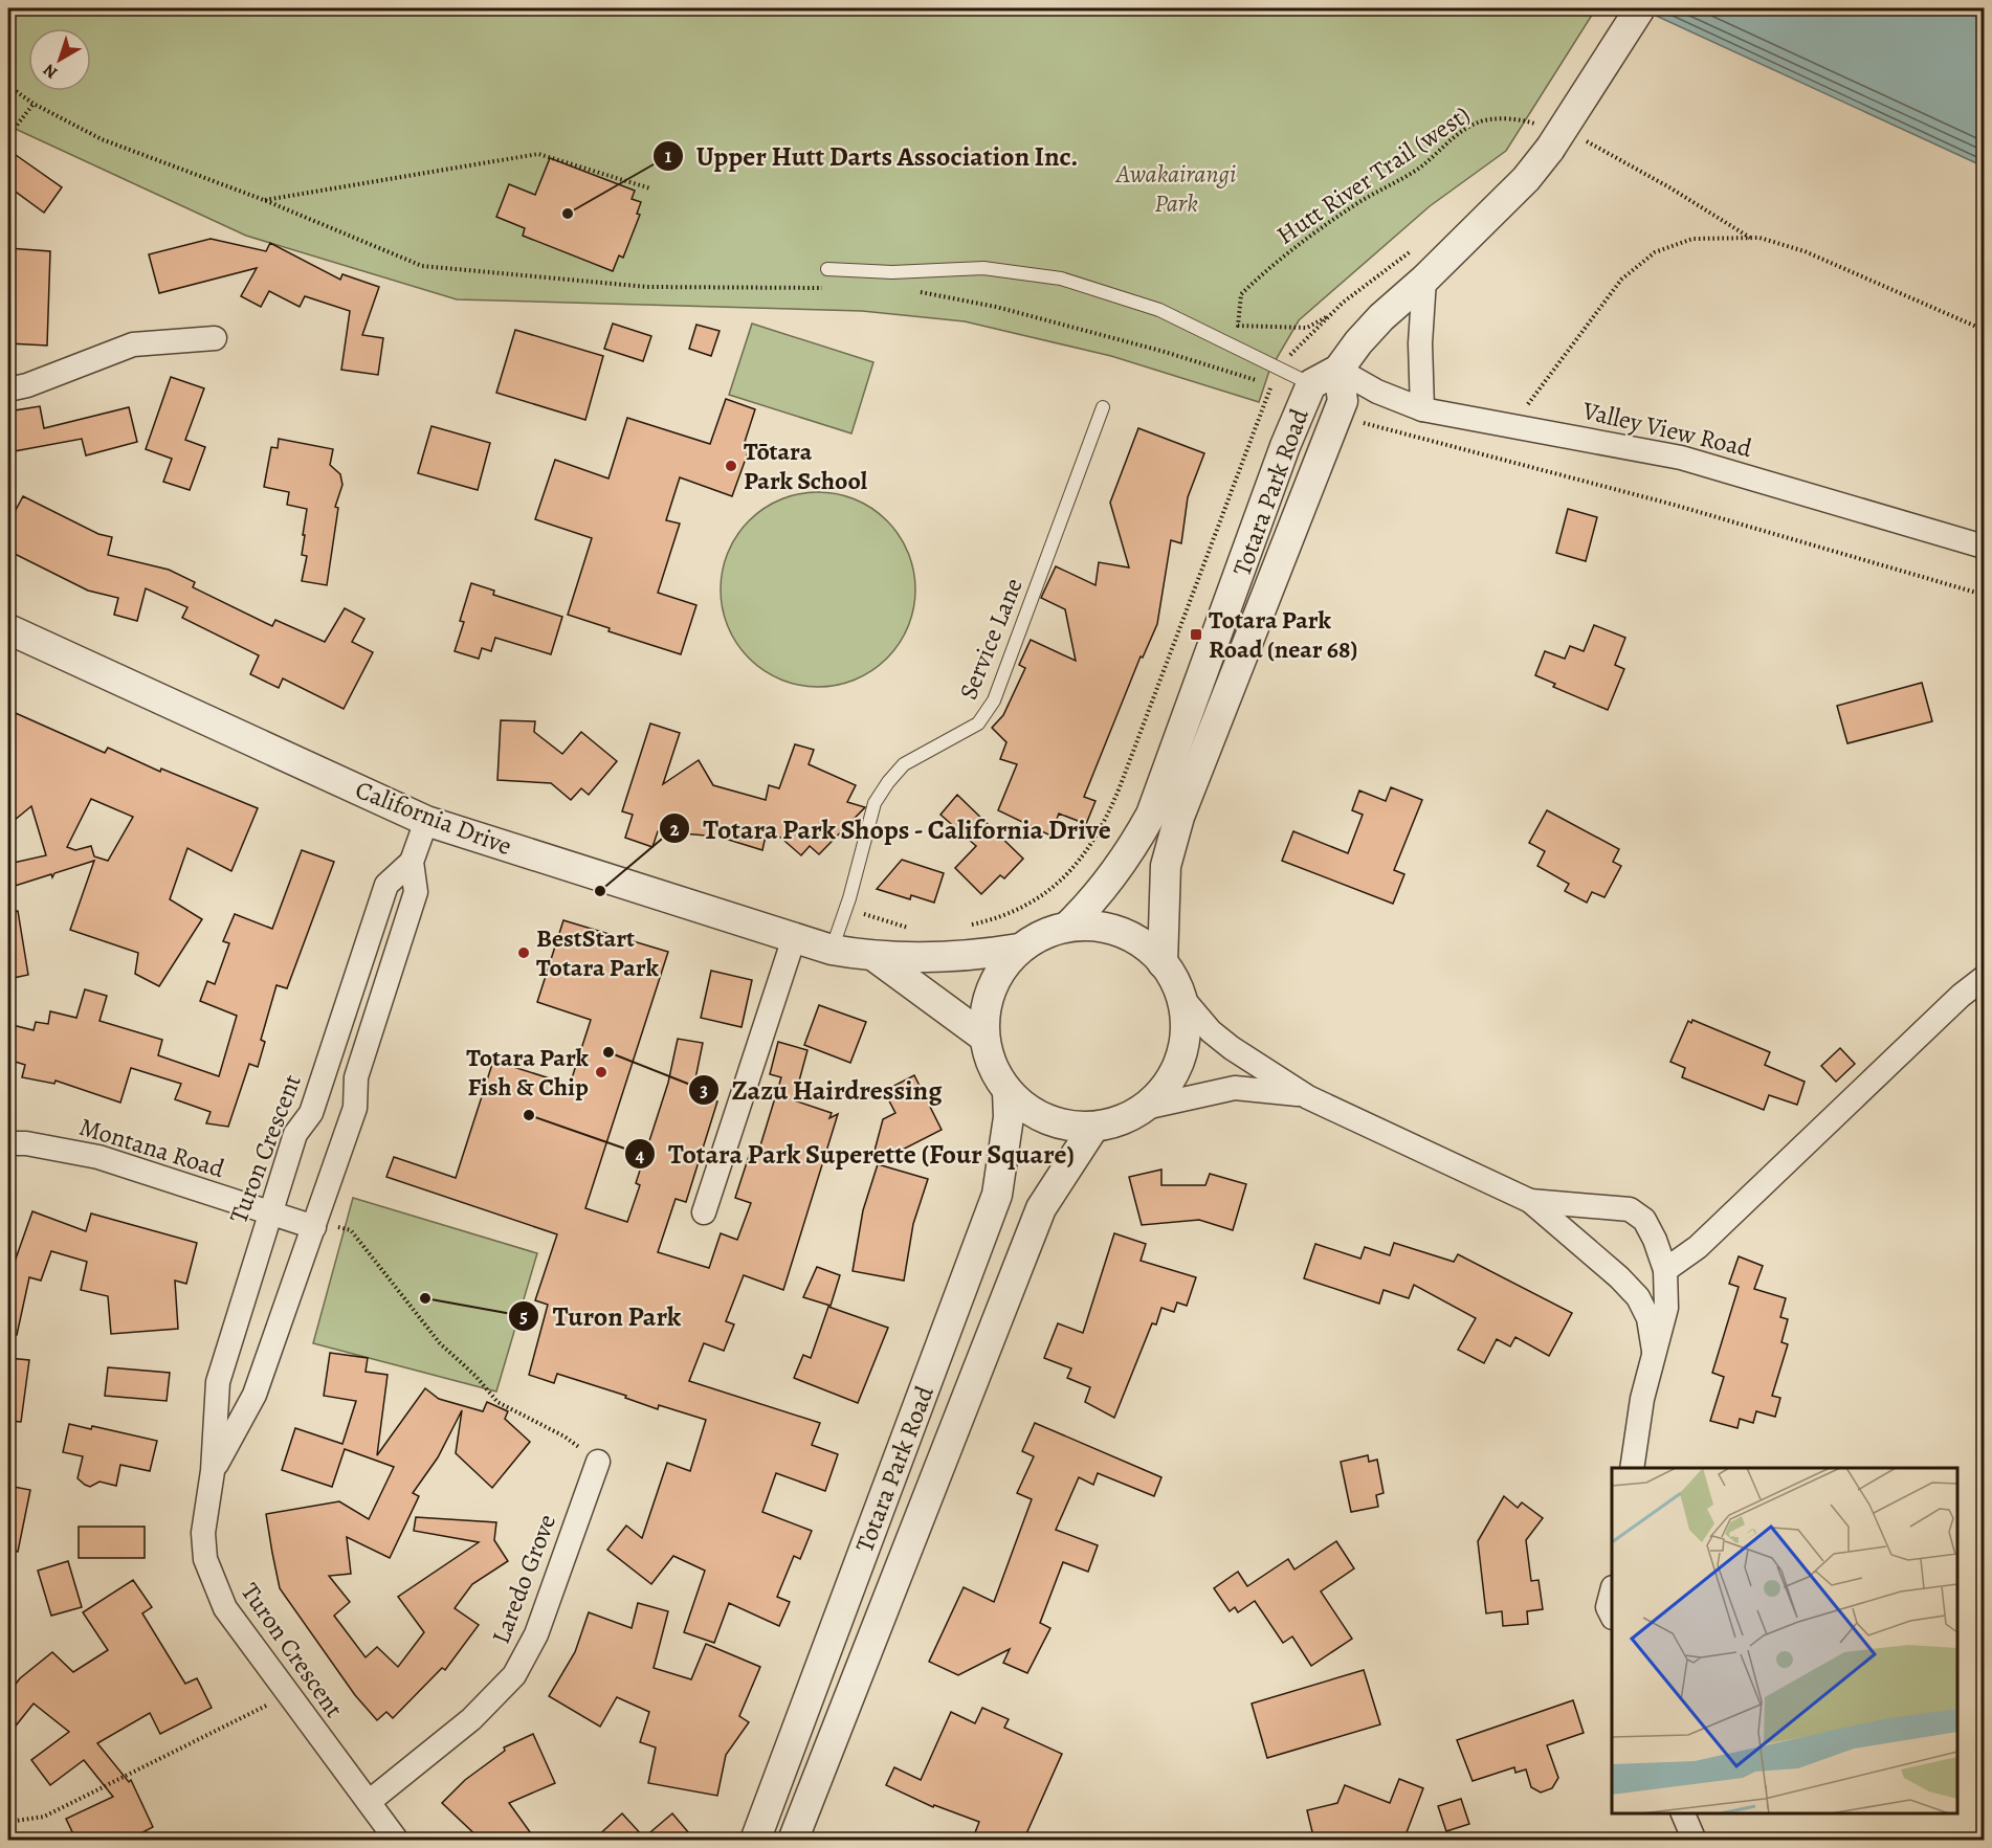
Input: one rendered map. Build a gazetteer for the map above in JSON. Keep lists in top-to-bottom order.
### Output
{
  "streets": {
    "street": [
      "Valley View Road",
      "Totara Park Road",
      "California Drive",
      "Montana Road",
      "Turon Crescent",
      "Laredo Grove"
    ],
    "lane": ["Service Lane"],
    "path": ["Hutt River Trail (west)"]
  },
  "crossings": [
    ["Hutt River Trail (west)", "Totara Park Road"],
    ["Valley View Road", "Totara Park Road"],
    ["Totara Park Road", "California Drive"],
    ["Service Lane", "California Drive"],
    ["California Drive", "Turon Crescent"],
    ["Montana Road", "Turon Crescent"],
    ["Turon Crescent", "Laredo Grove"]
  ],
  "parks": ["Awakairangi Park"],
  "places": {
    "other": [
      "Upper Hutt Darts Association Inc.",
      "Tōtara Park School",
      "Totara Park Shops - California Drive",
      "BestStart Totara Park",
      "Zazu Hairdressing",
      "Totara Park Fish & Chip",
      "Totara Park Superette (Four Square)",
      "Turon Park"
    ],
    "transit": ["Totara Park Road (near 68)"]
  },
  "north": "bottom left"
}
